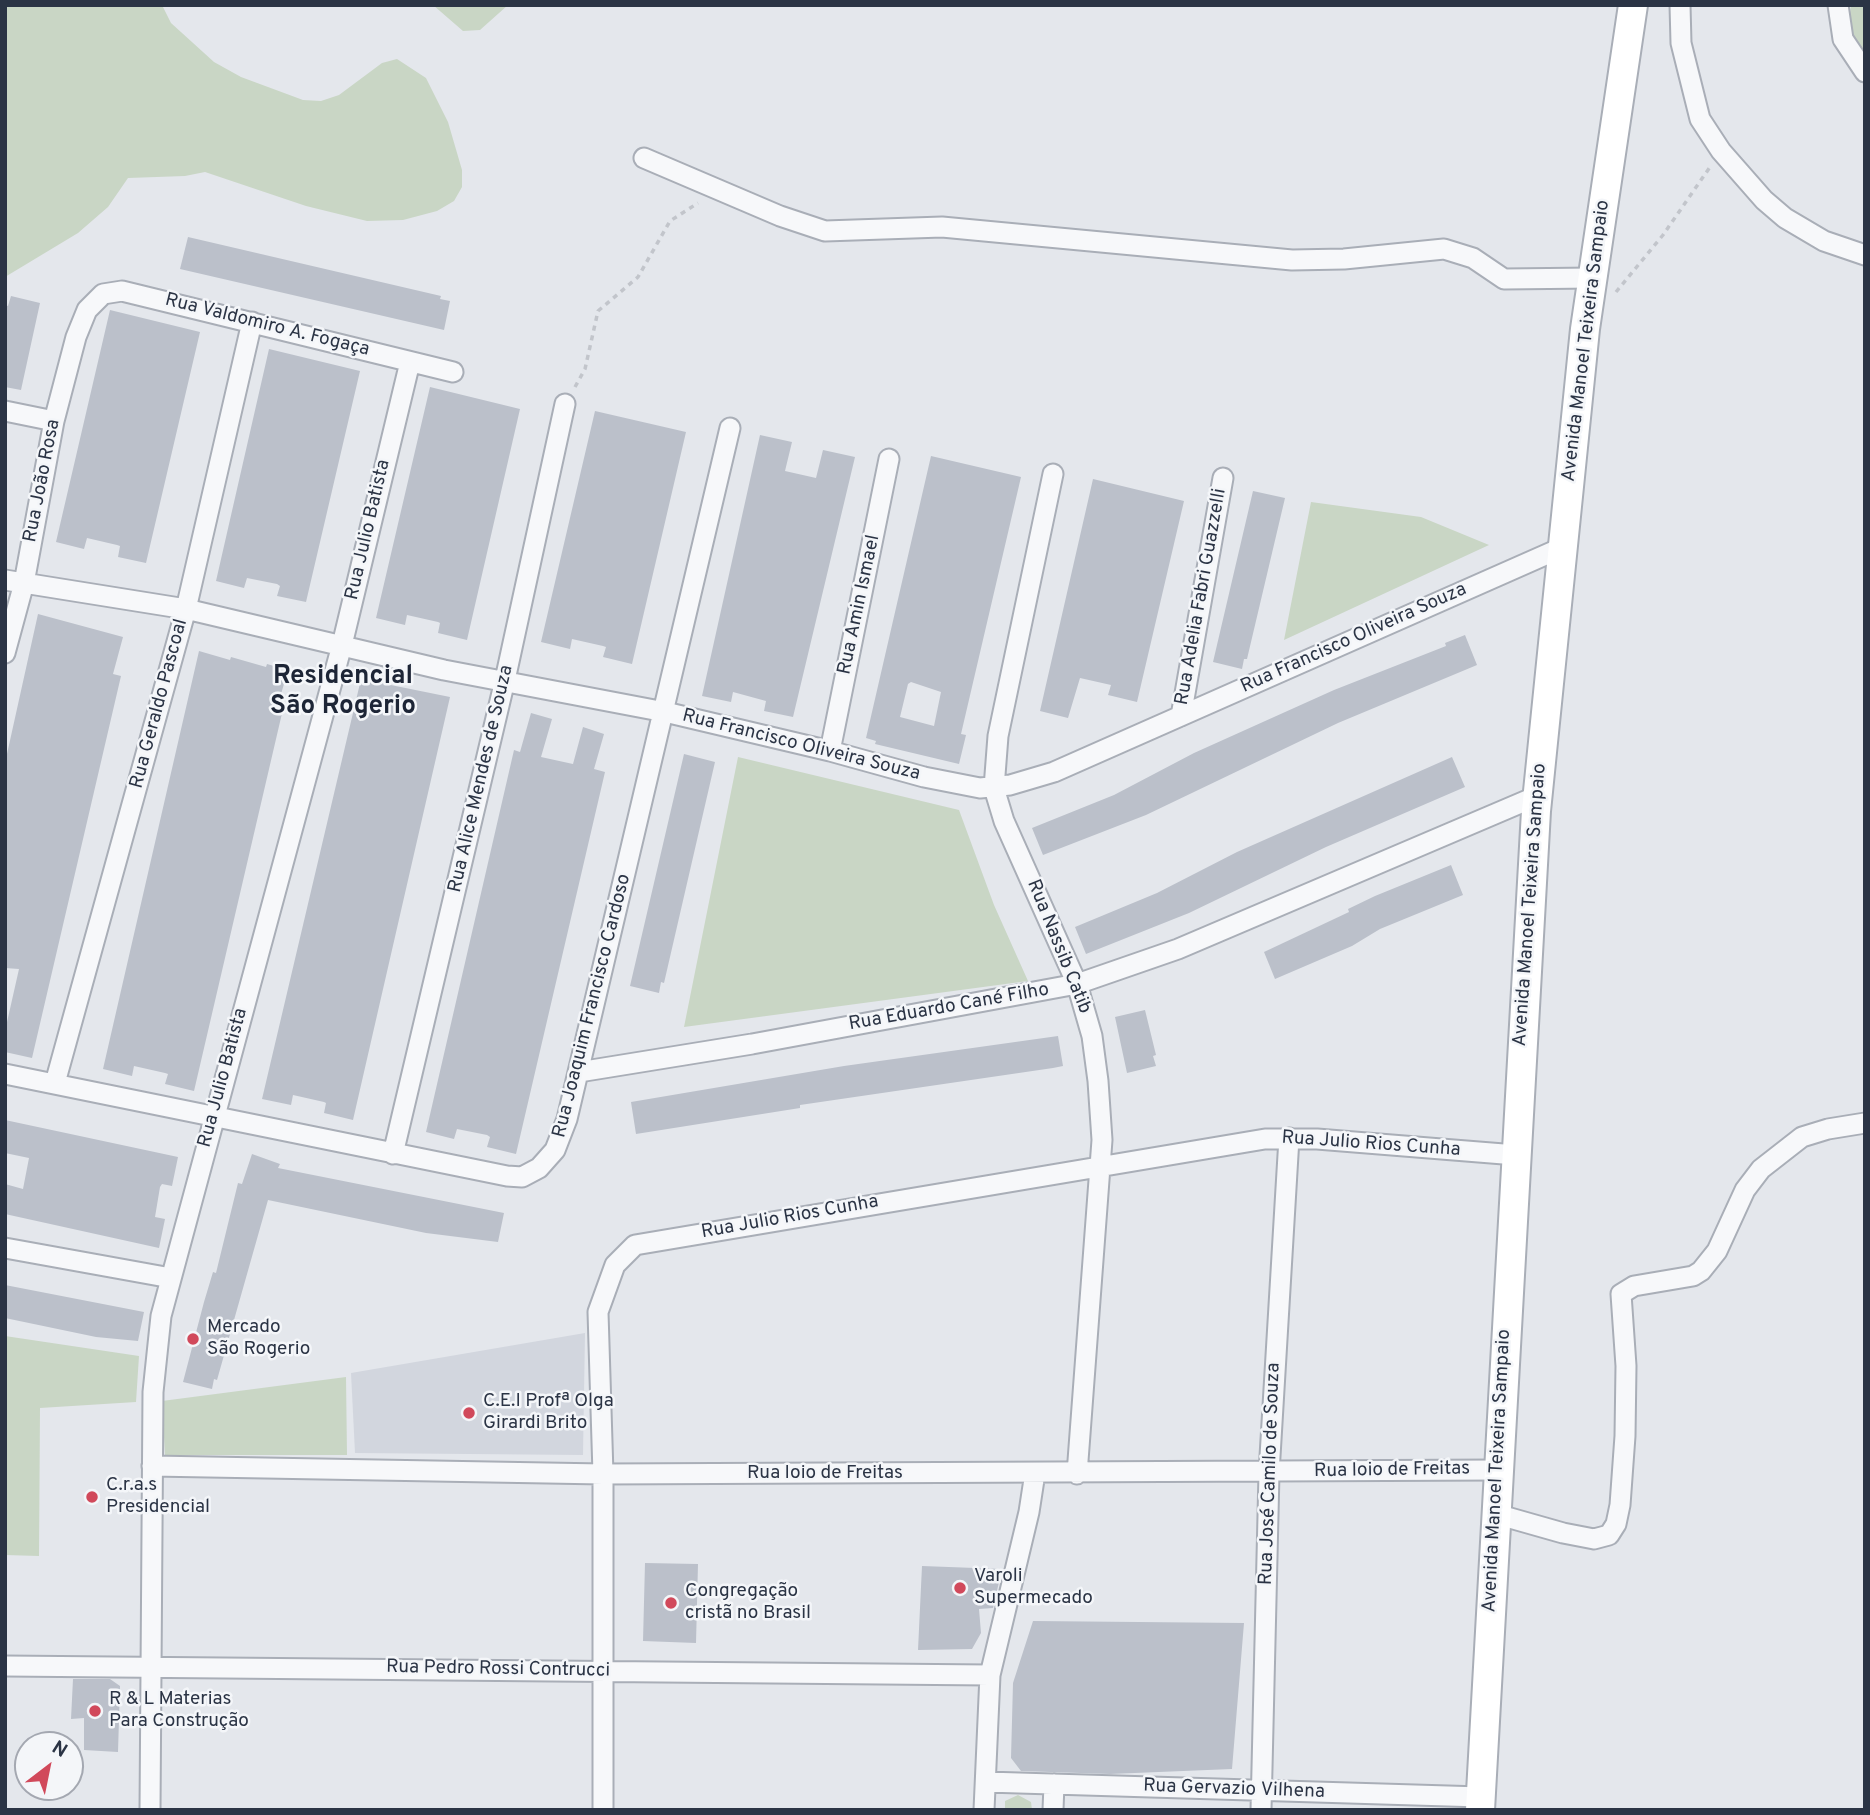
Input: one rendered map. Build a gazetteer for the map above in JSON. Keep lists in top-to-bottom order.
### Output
{
  "streets": {
    "street": [
      "Rua Valdomiro A. Fogaça",
      "Avenida Manoel Teixeira Sampaio",
      "Rua João Rosa",
      "Rua Julio Batista",
      "Rua Adelia Fabri Guazzelli",
      "Rua Amin Ismael",
      "Rua Francisco Oliveira Souza",
      "Rua Geraldo Pascoal",
      "Rua Alice Mendes de Souza",
      "Rua Nassib Catib",
      "Rua Joaquim Francisco Cardoso",
      "Rua Eduardo Cané Filho",
      "Rua Julio Rios Cunha",
      "Rua Ioio de Freitas",
      "Rua José Camilo de Souza",
      "Rua Pedro Rossi Contrucci",
      "Rua Gervazio Vilhena"
    ]
  },
  "crossings": [
    ["Rua Valdomiro A. Fogaça", "Rua João Rosa"],
    ["Rua Valdomiro A. Fogaça", "Rua Julio Batista"],
    ["Rua Valdomiro A. Fogaça", "Rua Geraldo Pascoal"],
    ["Avenida Manoel Teixeira Sampaio", "Rua Francisco Oliveira Souza"],
    ["Avenida Manoel Teixeira Sampaio", "Rua Eduardo Cané Filho"],
    ["Avenida Manoel Teixeira Sampaio", "Rua Julio Rios Cunha"],
    ["Avenida Manoel Teixeira Sampaio", "Rua Ioio de Freitas"],
    ["Avenida Manoel Teixeira Sampaio", "Rua Gervazio Vilhena"],
    ["Rua João Rosa", "Rua Francisco Oliveira Souza"],
    ["Rua Julio Batista", "Rua Francisco Oliveira Souza"],
    ["Rua Julio Batista", "Rua Joaquim Francisco Cardoso"],
    ["Rua Julio Batista", "Rua Ioio de Freitas"],
    ["Rua Julio Batista", "Rua Pedro Rossi Contrucci"],
    ["Rua Adelia Fabri Guazzelli", "Rua Francisco Oliveira Souza"],
    ["Rua Amin Ismael", "Rua Francisco Oliveira Souza"],
    ["Rua Francisco Oliveira Souza", "Rua Geraldo Pascoal"],
    ["Rua Francisco Oliveira Souza", "Rua Alice Mendes de Souza"],
    ["Rua Francisco Oliveira Souza", "Rua Nassib Catib"],
    ["Rua Francisco Oliveira Souza", "Rua Joaquim Francisco Cardoso"],
    ["Rua Geraldo Pascoal", "Rua Joaquim Francisco Cardoso"],
    ["Rua Alice Mendes de Souza", "Rua Joaquim Francisco Cardoso"],
    ["Rua Nassib Catib", "Rua Eduardo Cané Filho"],
    ["Rua Nassib Catib", "Rua Julio Rios Cunha"],
    ["Rua Nassib Catib", "Rua Ioio de Freitas"],
    ["Rua Joaquim Francisco Cardoso", "Rua Eduardo Cané Filho"],
    ["Rua Julio Rios Cunha", "Rua Ioio de Freitas"],
    ["Rua Julio Rios Cunha", "Rua José Camilo de Souza"],
    ["Rua Julio Rios Cunha", "Rua Pedro Rossi Contrucci"],
    ["Rua Ioio de Freitas", "Rua José Camilo de Souza"],
    ["Rua José Camilo de Souza", "Rua Gervazio Vilhena"]
  ],
  "districts": ["Residencial São Rogerio"],
  "places": [
    "Mercado São Rogerio",
    "C.E.I Profª Olga Girardi Brito",
    "C.r.a.s Presidencial",
    "Varoli Supermecado",
    "Congregação cristã no Brasil",
    "R & L Materias Para Construção"
  ],
  "north": "top right"
}
